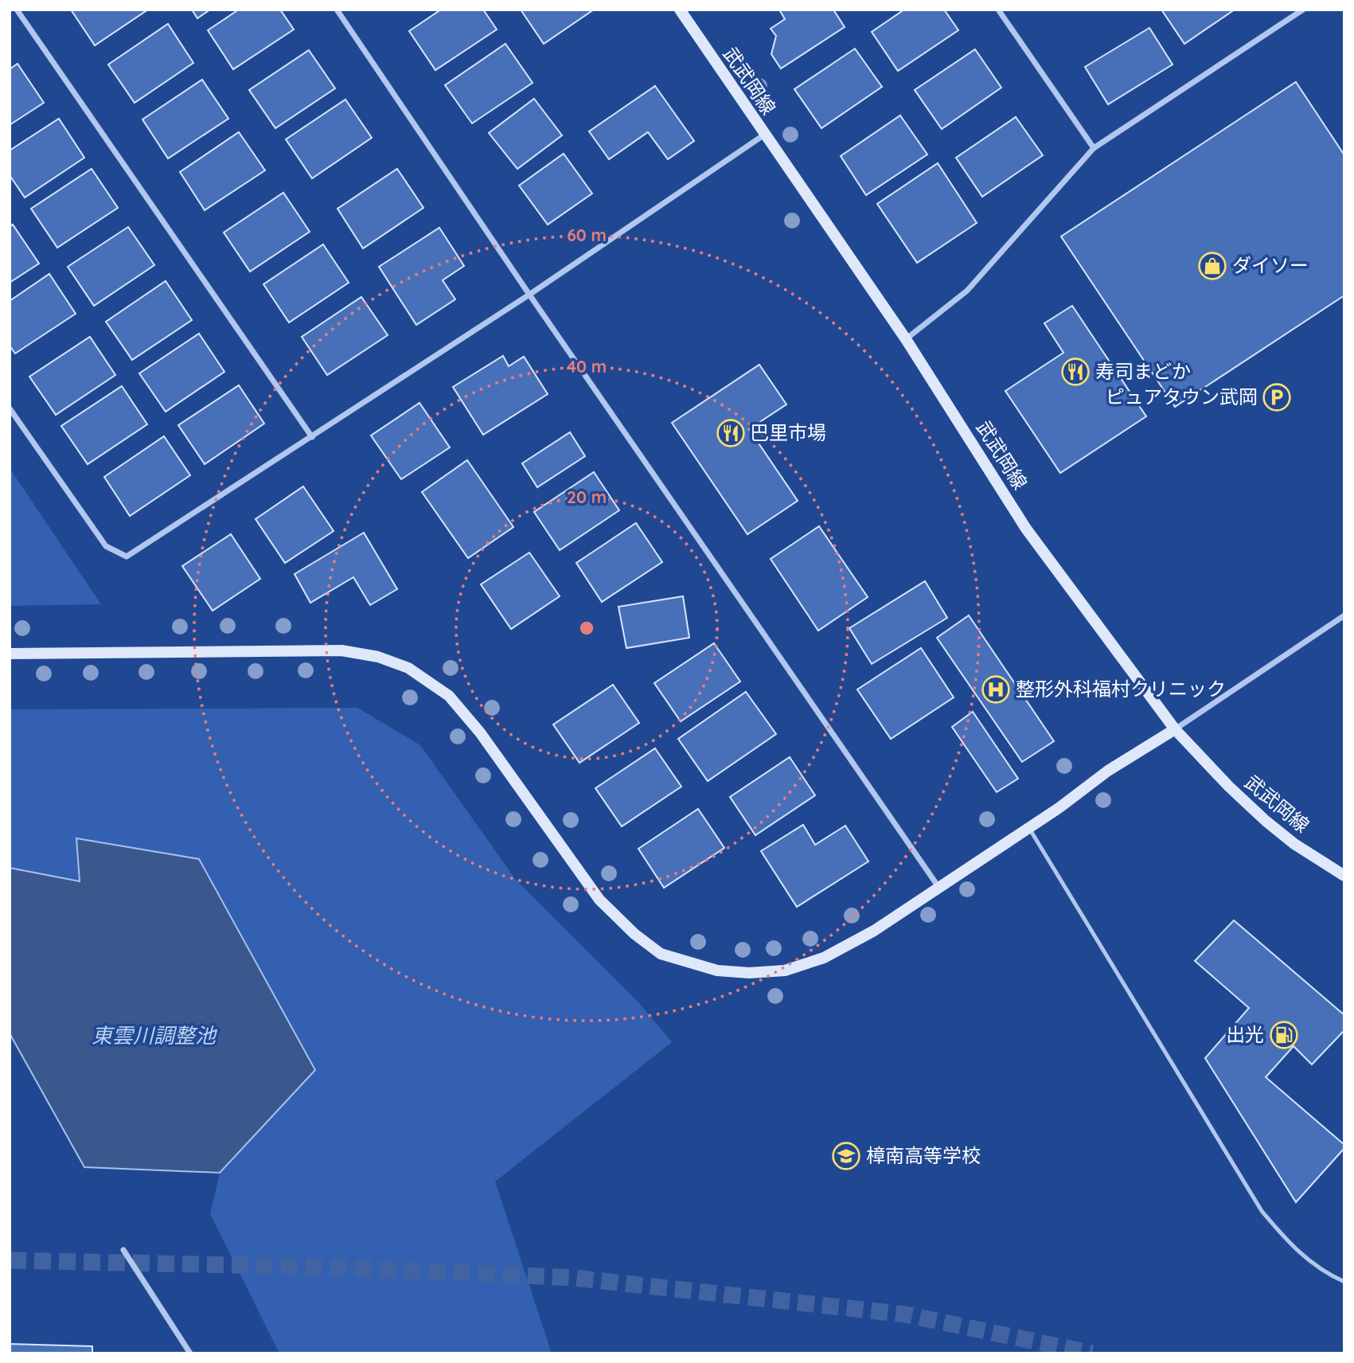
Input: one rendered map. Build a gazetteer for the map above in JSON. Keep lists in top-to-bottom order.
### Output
{
  "streets": {
    "street": ["武武岡線"]
  },
  "water": ["東雲川調整池"],
  "places": {
    "shop": ["ダイソー"],
    "restaurant": ["寿司まどか", "巴里市場"],
    "parking": ["ピュアタウン武岡"],
    "hospital": ["整形外科福村クリニック"],
    "fuel station": ["出光"],
    "school or university": ["樟南高等学校"]
  },
  "rings": ["60 m", "40 m", "20 m"]
}
